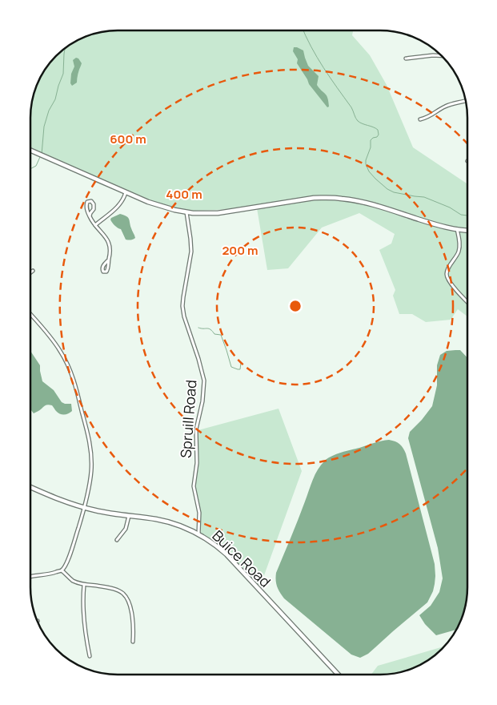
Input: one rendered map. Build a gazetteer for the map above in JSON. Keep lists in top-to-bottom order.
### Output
{
  "streets": {
    "main road": ["Buice Road"],
    "street": ["Spruill Road"]
  },
  "crossings": [
    ["Spruill Road", "Buice Road"]
  ],
  "rings": ["600 m", "400 m", "200 m"]
}
